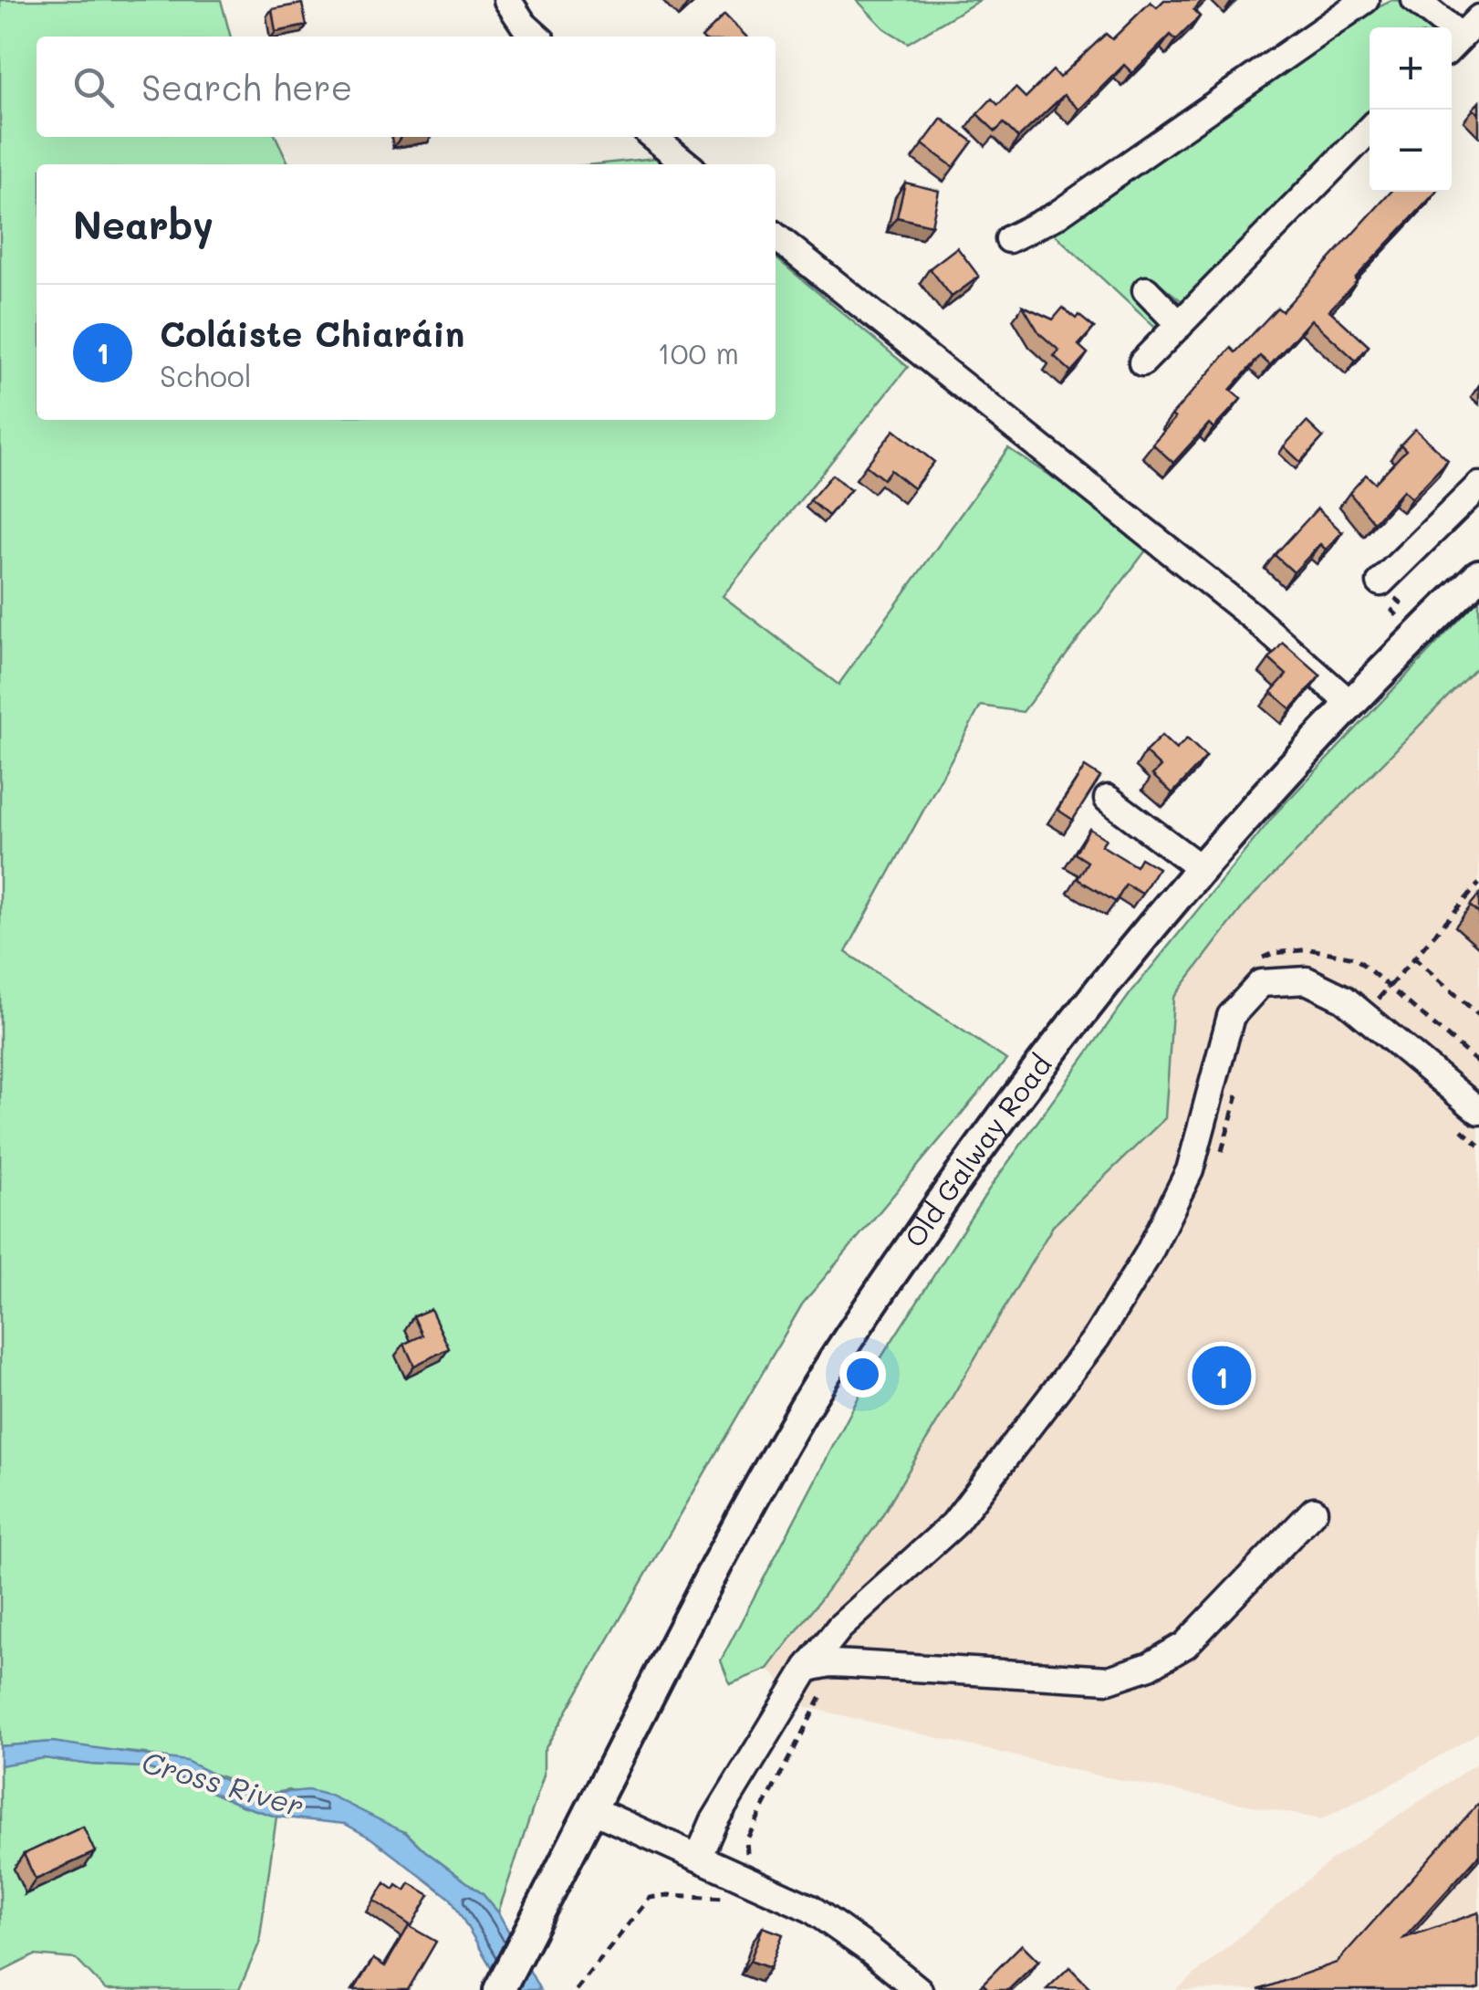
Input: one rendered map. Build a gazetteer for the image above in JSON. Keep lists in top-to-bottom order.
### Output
{
  "streets": {
    "main road": ["Old Galway Road"]
  },
  "water": ["Cross River"],
  "page": {
    "map_buttons": ["+", "−"],
    "search": "Search here",
    "heading": "Nearby",
    "list": [
      {
        "mark": "1",
        "name": "Coláiste Chiaráin",
        "note": "School",
        "value": "100 m"
      }
    ],
    "pins": "1"
  }
}
